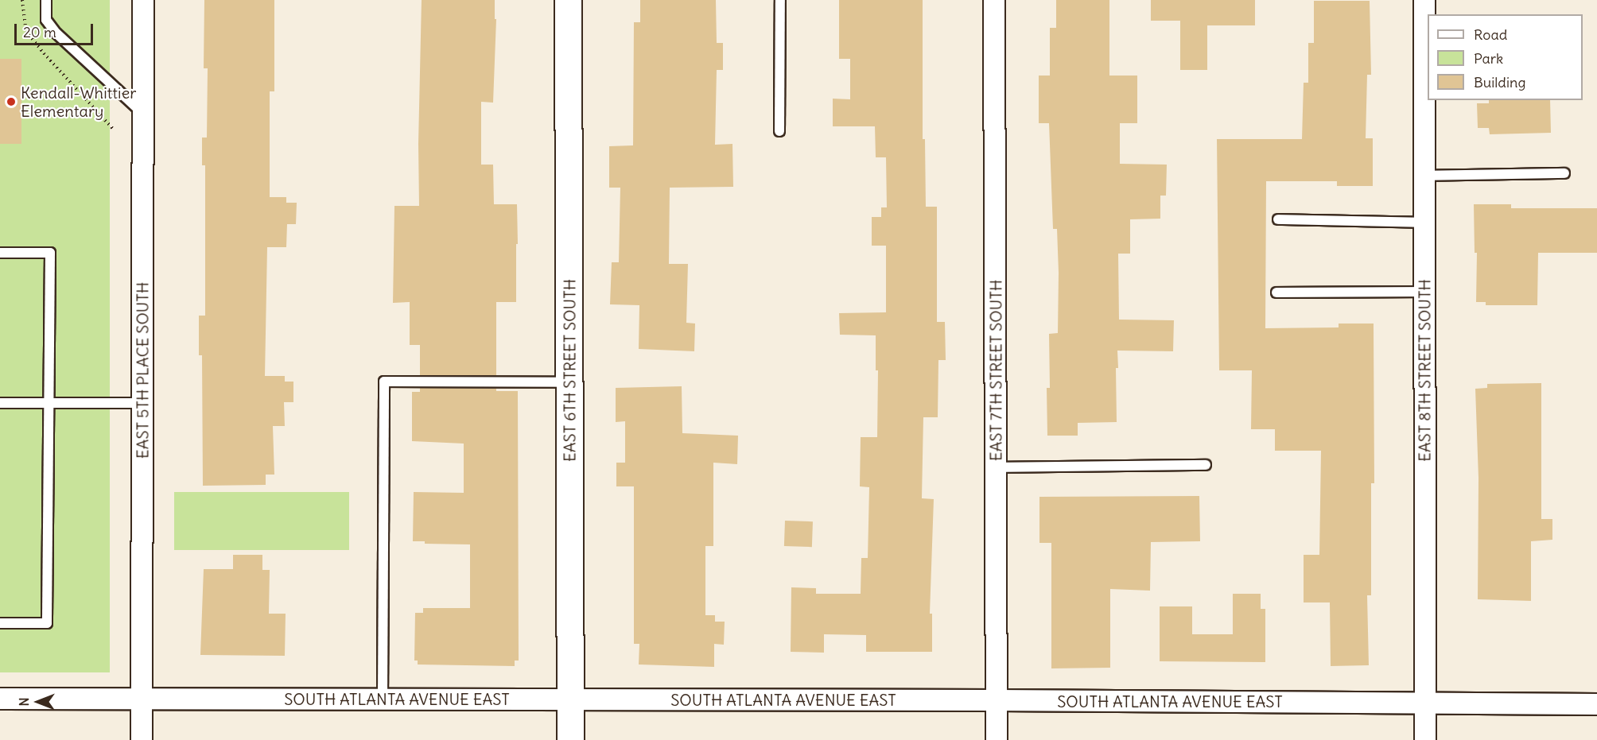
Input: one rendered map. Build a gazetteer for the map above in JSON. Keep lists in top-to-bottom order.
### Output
{
  "streets": {
    "street": [
      "EAST 5TH PLACE SOUTH",
      "EAST 6TH STREET SOUTH",
      "EAST 7TH STREET SOUTH",
      "EAST 8TH STREET SOUTH",
      "SOUTH ATLANTA AVENUE EAST"
    ]
  },
  "crossings": [
    ["EAST 5TH PLACE SOUTH", "SOUTH ATLANTA AVENUE EAST"],
    ["EAST 6TH STREET SOUTH", "SOUTH ATLANTA AVENUE EAST"],
    ["EAST 7TH STREET SOUTH", "SOUTH ATLANTA AVENUE EAST"],
    ["EAST 8TH STREET SOUTH", "SOUTH ATLANTA AVENUE EAST"]
  ],
  "places": ["Kendall-Whittier Elementary"],
  "legend": ["Road", "Park", "Building"],
  "scale_bar": "20 m",
  "north": "left"
}
